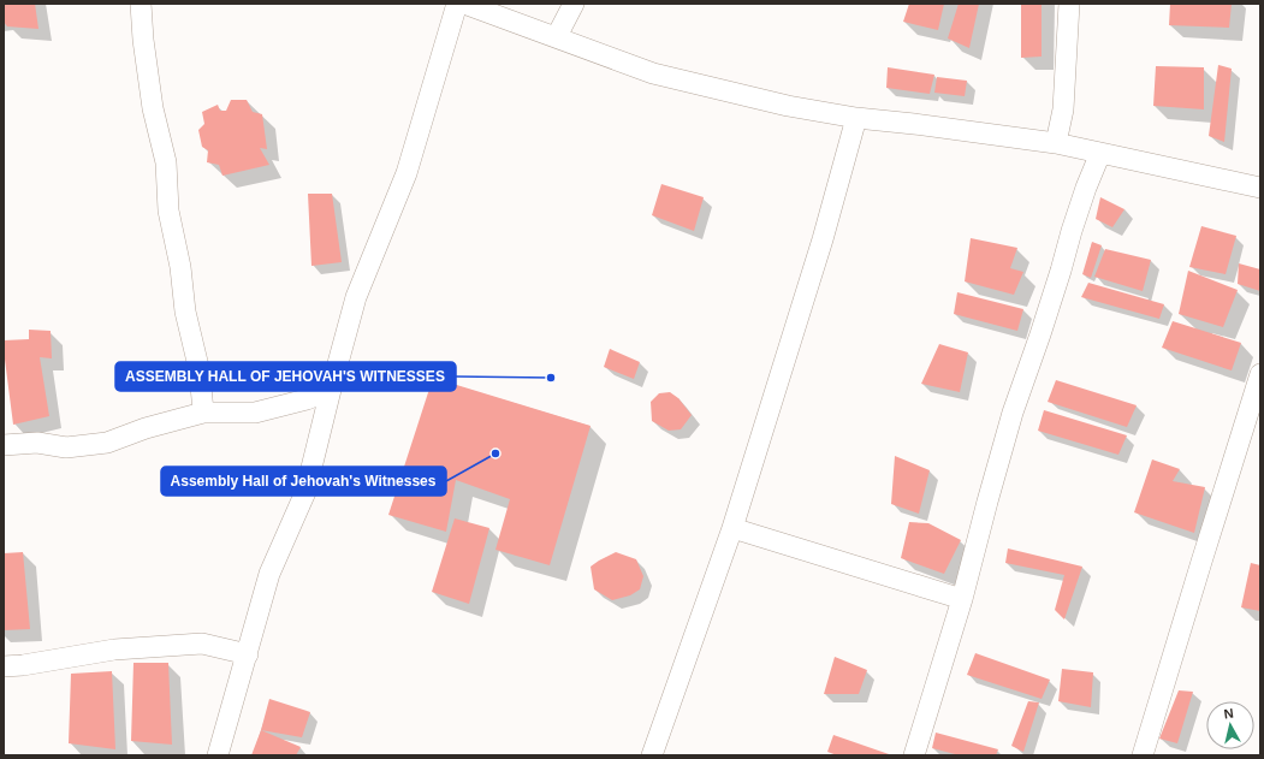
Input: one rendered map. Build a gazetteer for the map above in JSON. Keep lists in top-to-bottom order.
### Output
{
  "places": ["ASSEMBLY HALL OF JEHOVAH'S WITNESSES", "Assembly Hall of Jehovah's Witnesses"],
  "north": "top"
}
